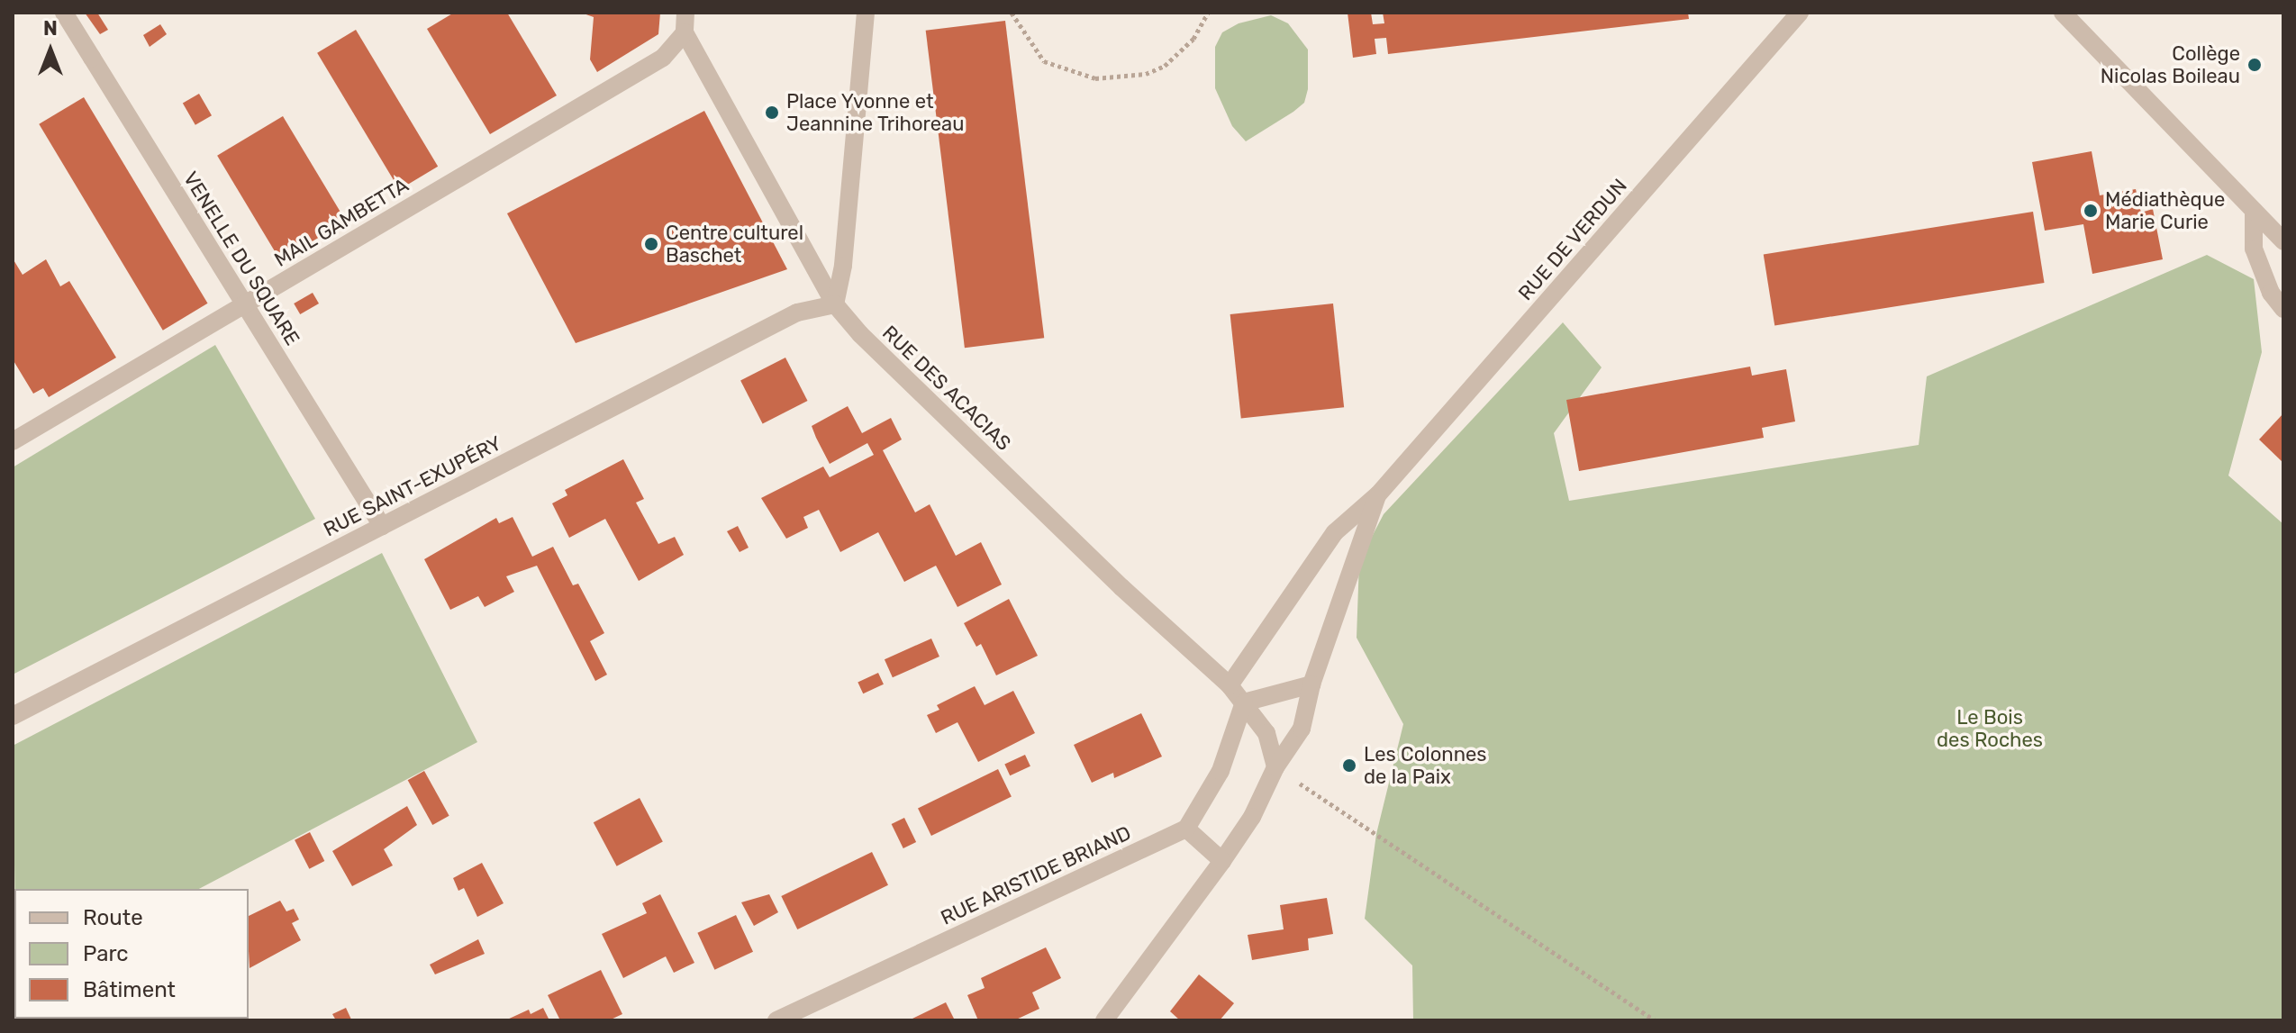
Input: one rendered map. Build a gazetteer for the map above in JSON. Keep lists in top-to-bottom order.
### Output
{
  "streets": {
    "street": [
      "MAIL GAMBETTA",
      "RUE DE VERDUN",
      "VENELLE DU SQUARE",
      "RUE DES ACACIAS",
      "RUE SAINT-EXUPÉRY",
      "RUE ARISTIDE BRIAND"
    ]
  },
  "crossings": [
    ["MAIL GAMBETTA", "VENELLE DU SQUARE"],
    ["RUE DE VERDUN", "RUE DES ACACIAS"],
    ["VENELLE DU SQUARE", "RUE SAINT-EXUPÉRY"],
    ["RUE DES ACACIAS", "RUE SAINT-EXUPÉRY"]
  ],
  "parks": ["Le Bois des Roches"],
  "places": [
    "Collège Nicolas Boileau",
    "Place Yvonne et Jeannine Trihoreau",
    "Médiathèque Marie Curie",
    "Centre culturel Baschet",
    "Les Colonnes de la Paix"
  ],
  "legend": ["Route", "Parc", "Bâtiment"],
  "north": "top"
}
